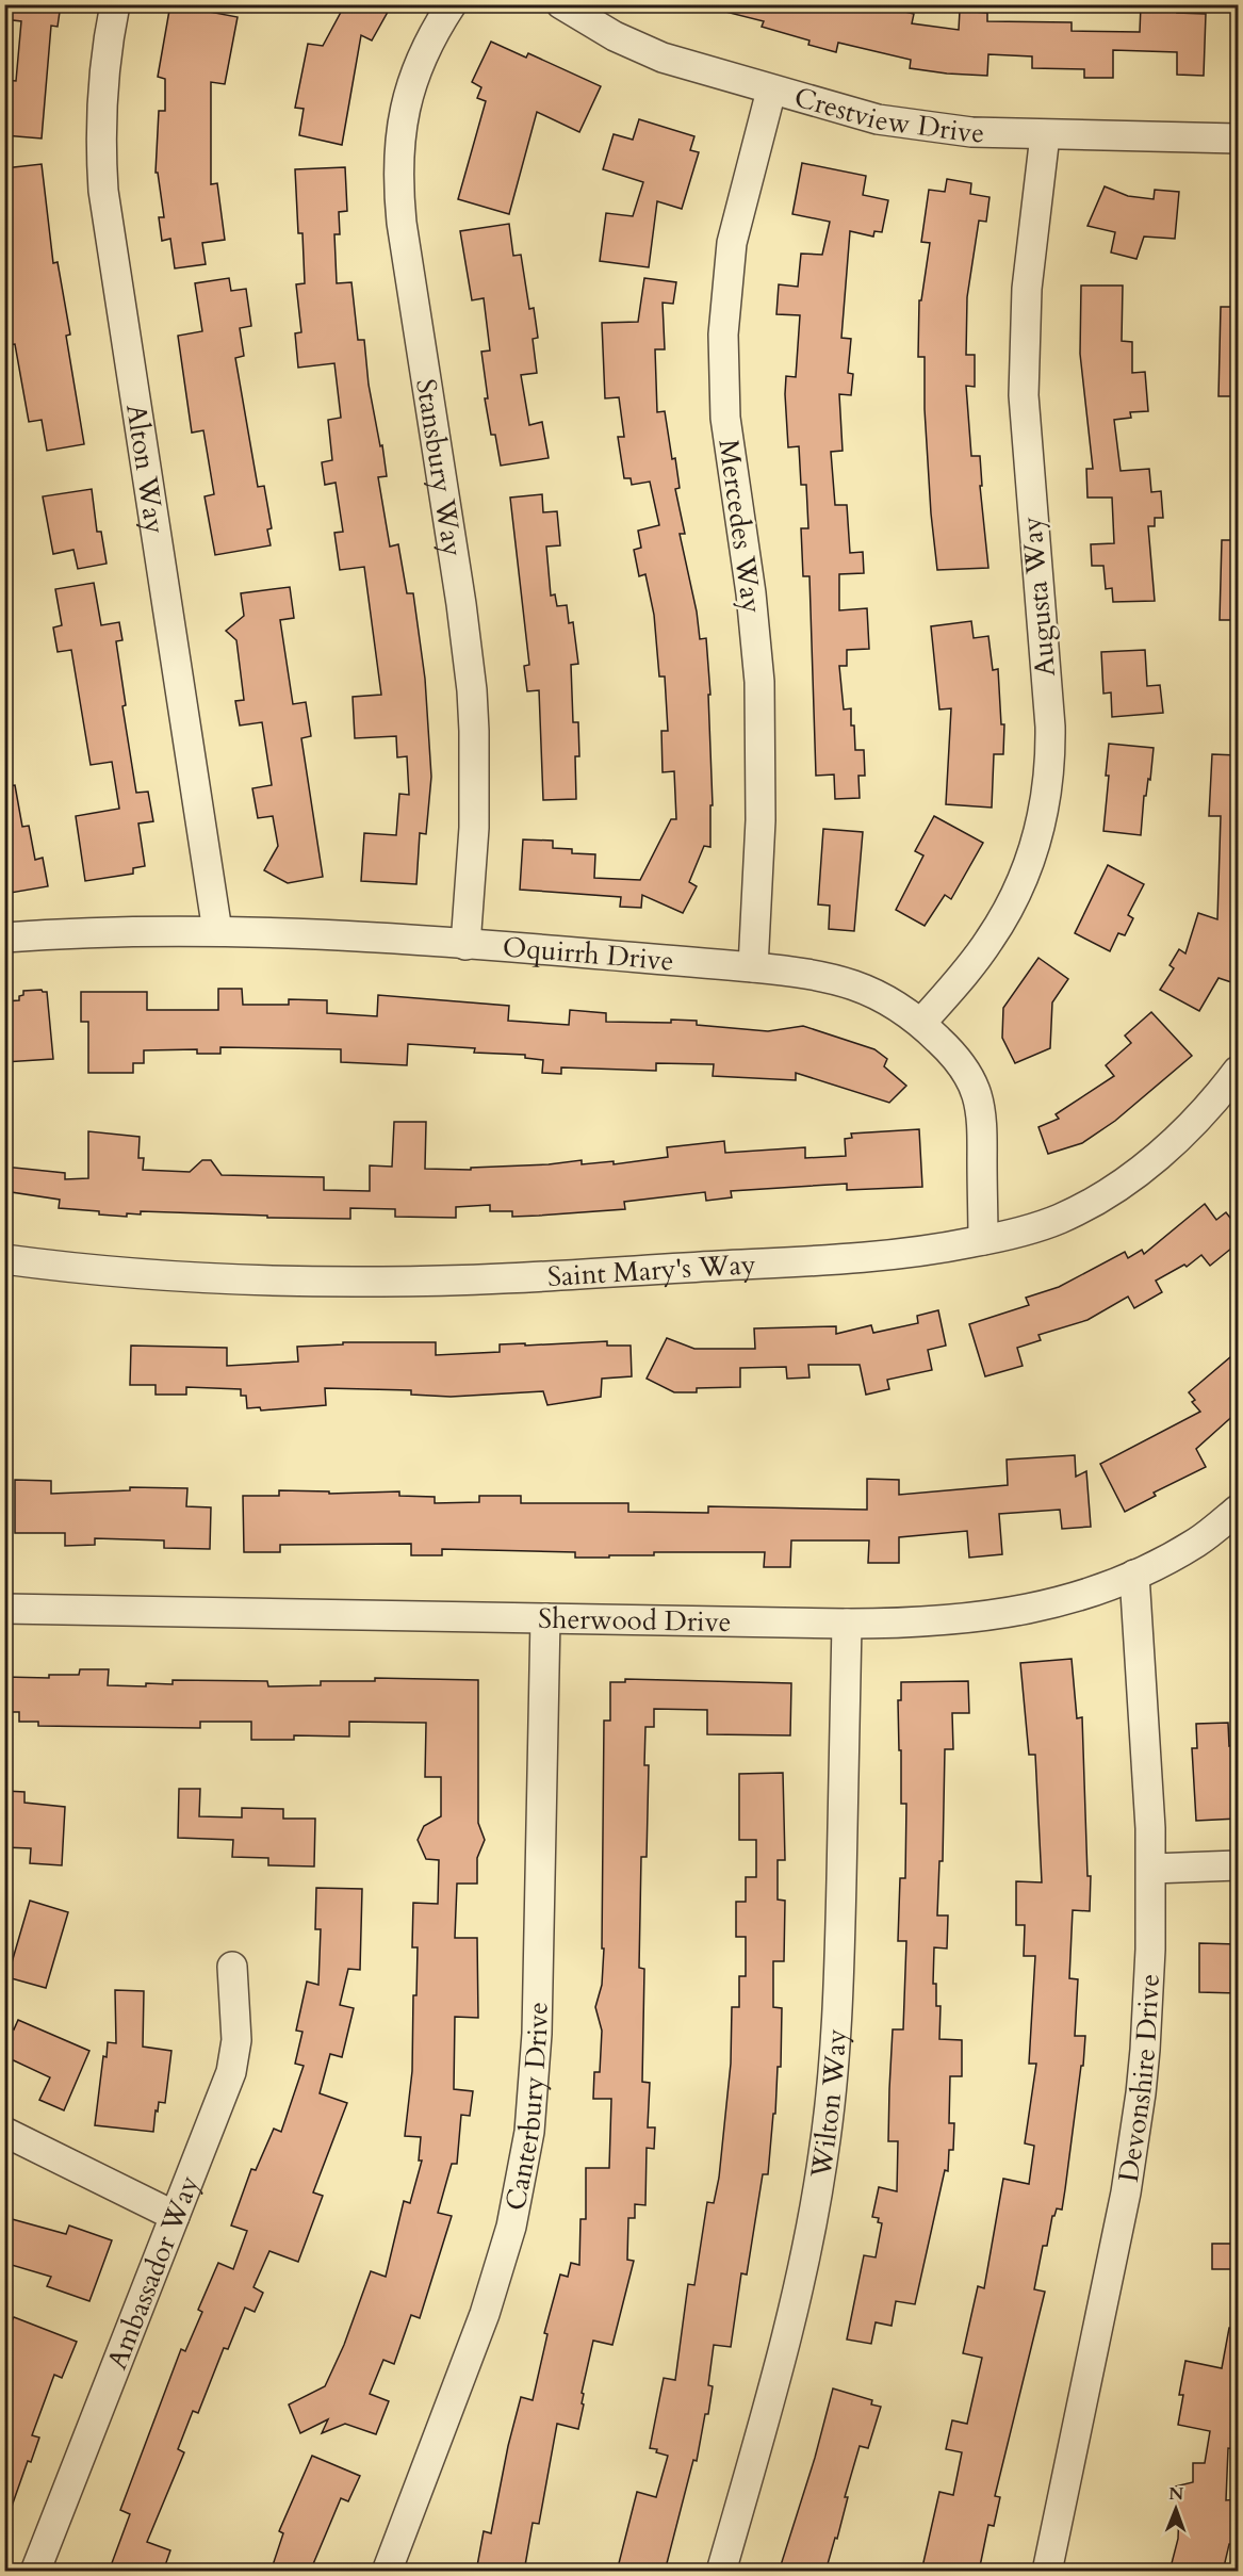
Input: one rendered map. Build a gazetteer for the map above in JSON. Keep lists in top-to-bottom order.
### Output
{
  "streets": {
    "street": [
      "Crestview Drive",
      "Alton Way",
      "Stansbury Way",
      "Mercedes Way",
      "Augusta Way",
      "Oquirrh Drive",
      "Saint Mary's Way",
      "Sherwood Drive",
      "Devonshire Drive",
      "Wilton Way",
      "Canterbury Drive",
      "Ambassador Way"
    ]
  },
  "crossings": [
    ["Crestview Drive", "Mercedes Way"],
    ["Crestview Drive", "Augusta Way"],
    ["Alton Way", "Oquirrh Drive"],
    ["Stansbury Way", "Oquirrh Drive"],
    ["Mercedes Way", "Oquirrh Drive"],
    ["Augusta Way", "Oquirrh Drive"],
    ["Oquirrh Drive", "Saint Mary's Way"],
    ["Sherwood Drive", "Devonshire Drive"],
    ["Sherwood Drive", "Wilton Way"],
    ["Sherwood Drive", "Canterbury Drive"]
  ],
  "north": "top"
}
